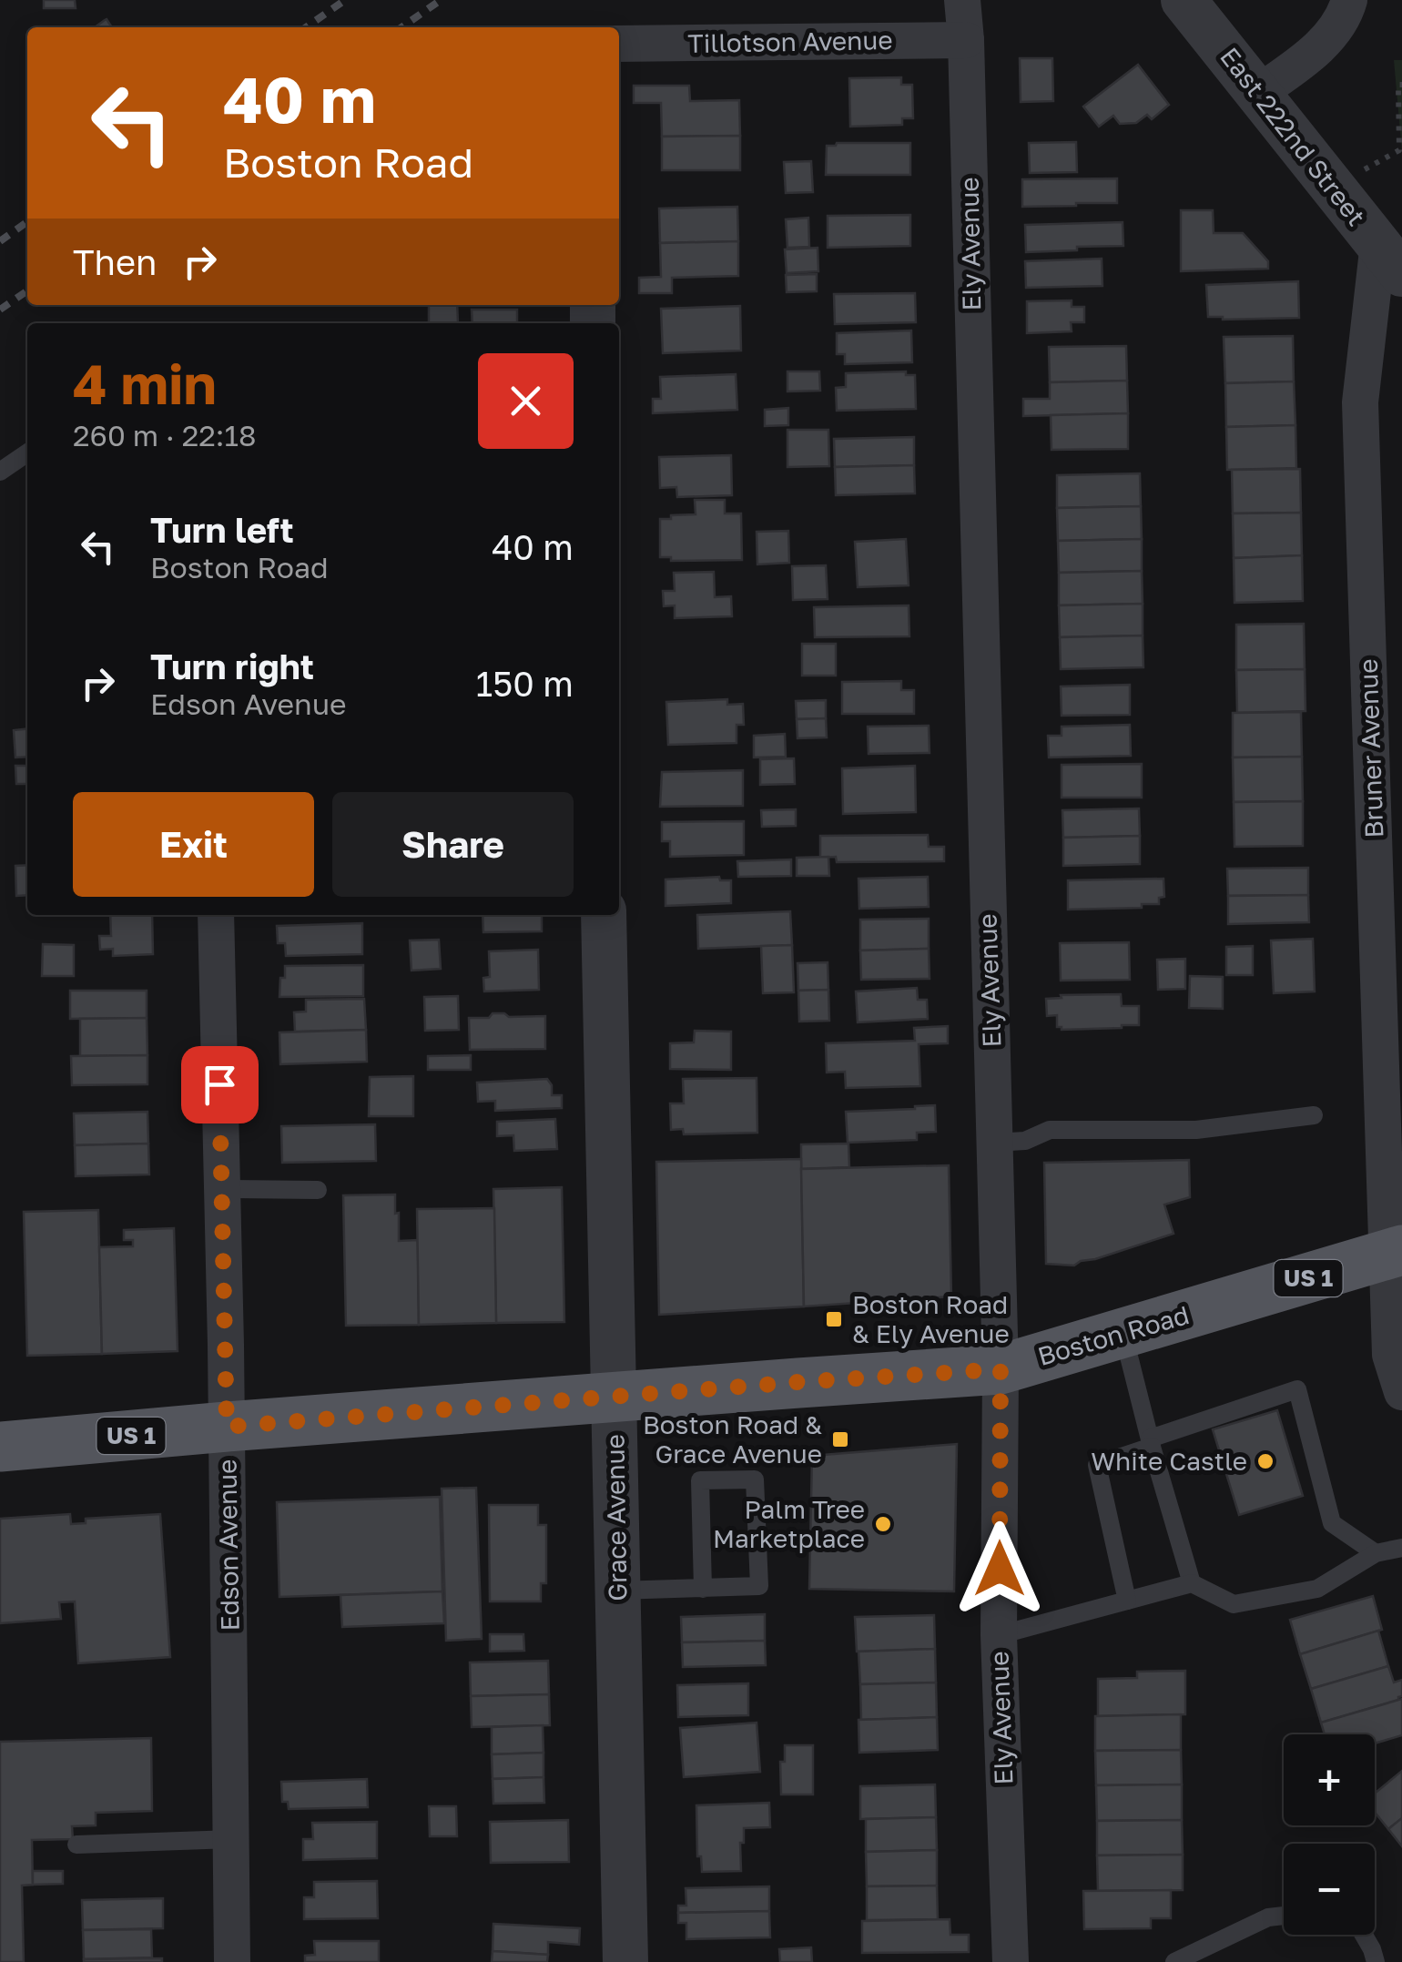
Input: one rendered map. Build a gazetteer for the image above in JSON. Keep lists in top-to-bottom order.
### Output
{
  "streets": {
    "main road": ["US 1", "Boston Road"],
    "street": [
      "Tillotson Avenue",
      "East 222nd Street",
      "Ely Avenue",
      "Bruner Avenue",
      "Grace Avenue",
      "Edson Avenue"
    ]
  },
  "crossings": [
    ["Tillotson Avenue", "Ely Avenue"],
    ["East 222nd Street", "Bruner Avenue"],
    ["Ely Avenue", "Boston Road"],
    ["Bruner Avenue", "Boston Road"],
    ["Boston Road", "Grace Avenue"],
    ["Boston Road", "Edson Avenue"]
  ],
  "places": {
    "transit": ["Boston Road & Ely Avenue", "Boston Road & Grace Avenue"],
    "other": ["White Castle", "Palm Tree Marketplace"]
  },
  "page": {
    "turn": ["40 m", "Boston Road"],
    "then": "Then",
    "heading": ["4 min", "260 m · 22:18"],
    "list": [
      {
        "name": "Turn left",
        "note": "Boston Road",
        "value": "40 m"
      },
      {
        "name": "Turn right",
        "note": "Edson Avenue",
        "value": "150 m"
      }
    ],
    "buttons": ["Exit", "Share"],
    "map_buttons": ["+", "−"]
  }
}
